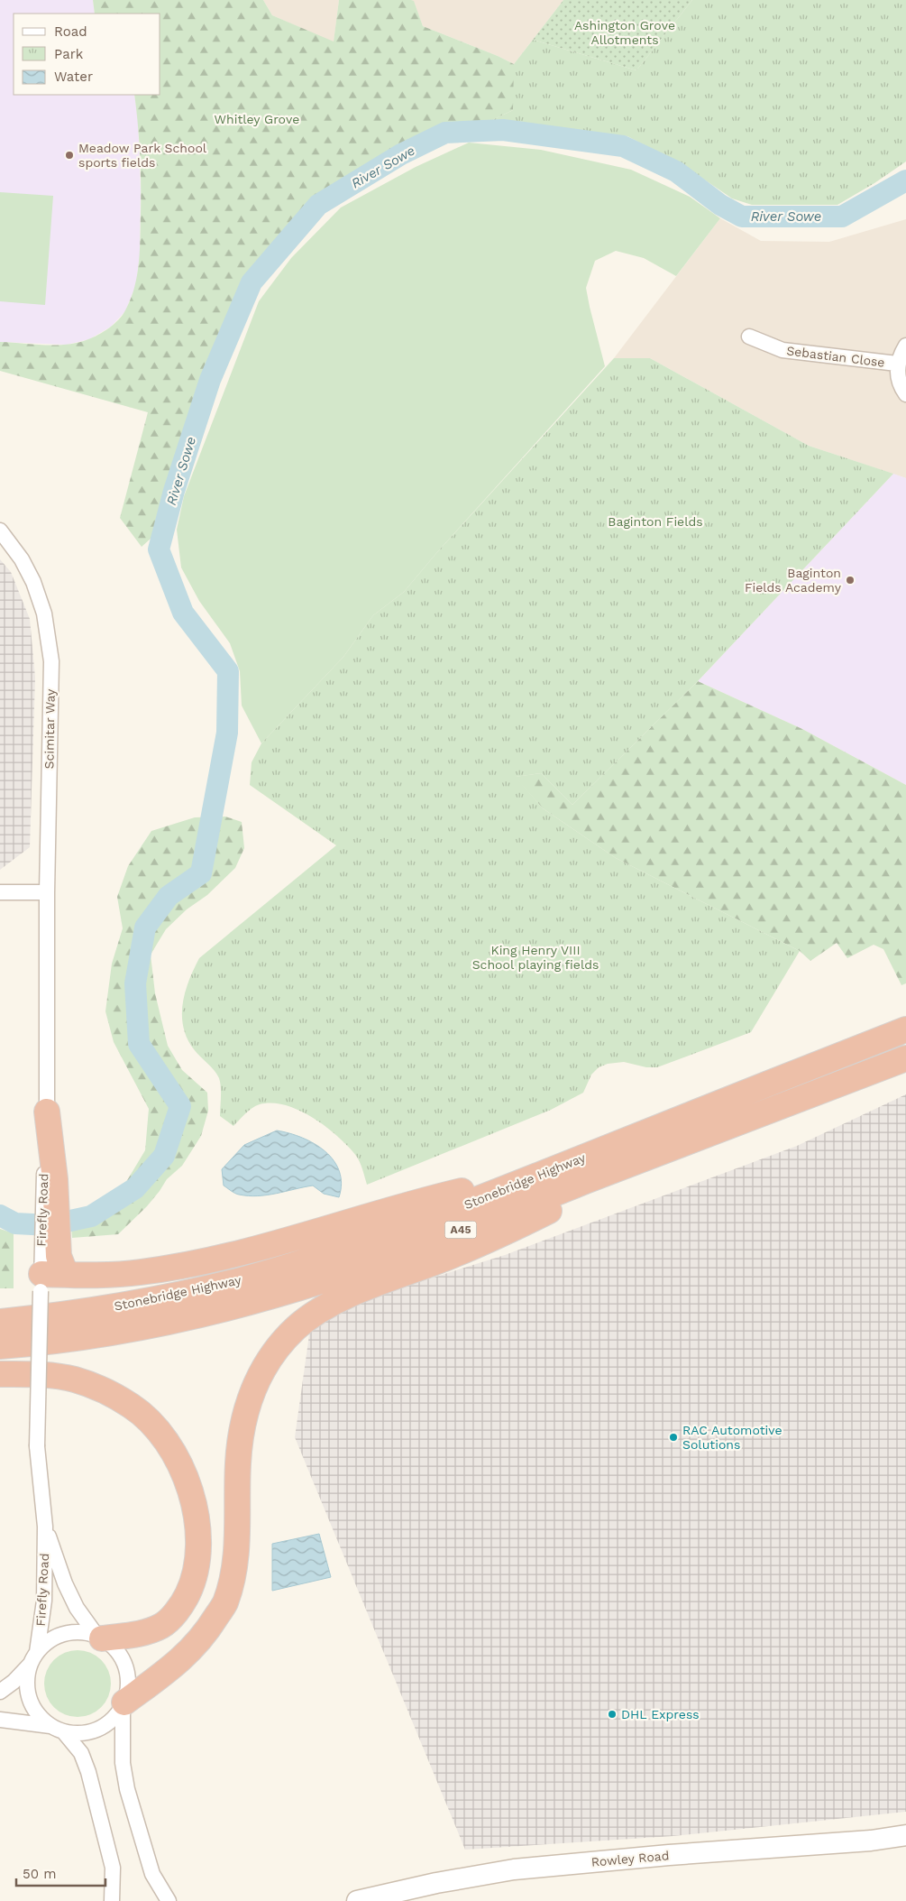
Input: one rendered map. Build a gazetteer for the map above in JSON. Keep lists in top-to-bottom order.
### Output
{
  "streets": {
    "highway": ["Stonebridge Highway", "A45"],
    "street": [
      "Sebastian Close",
      "Scimitar Way",
      "Firefly Road",
      "Rowley Road"
    ]
  },
  "water": ["River Sowe"],
  "parks": [
    "Ashington Grove Allotments",
    "Whitley Grove",
    "Baginton Fields",
    "King Henry VIII School playing fields"
  ],
  "places": [
    "Meadow Park School sports fields",
    "Baginton Fields Academy",
    "RAC Automotive Solutions",
    "DHL Express"
  ],
  "legend": ["Road", "Park", "Water"],
  "scale_bar": "50 m"
}
